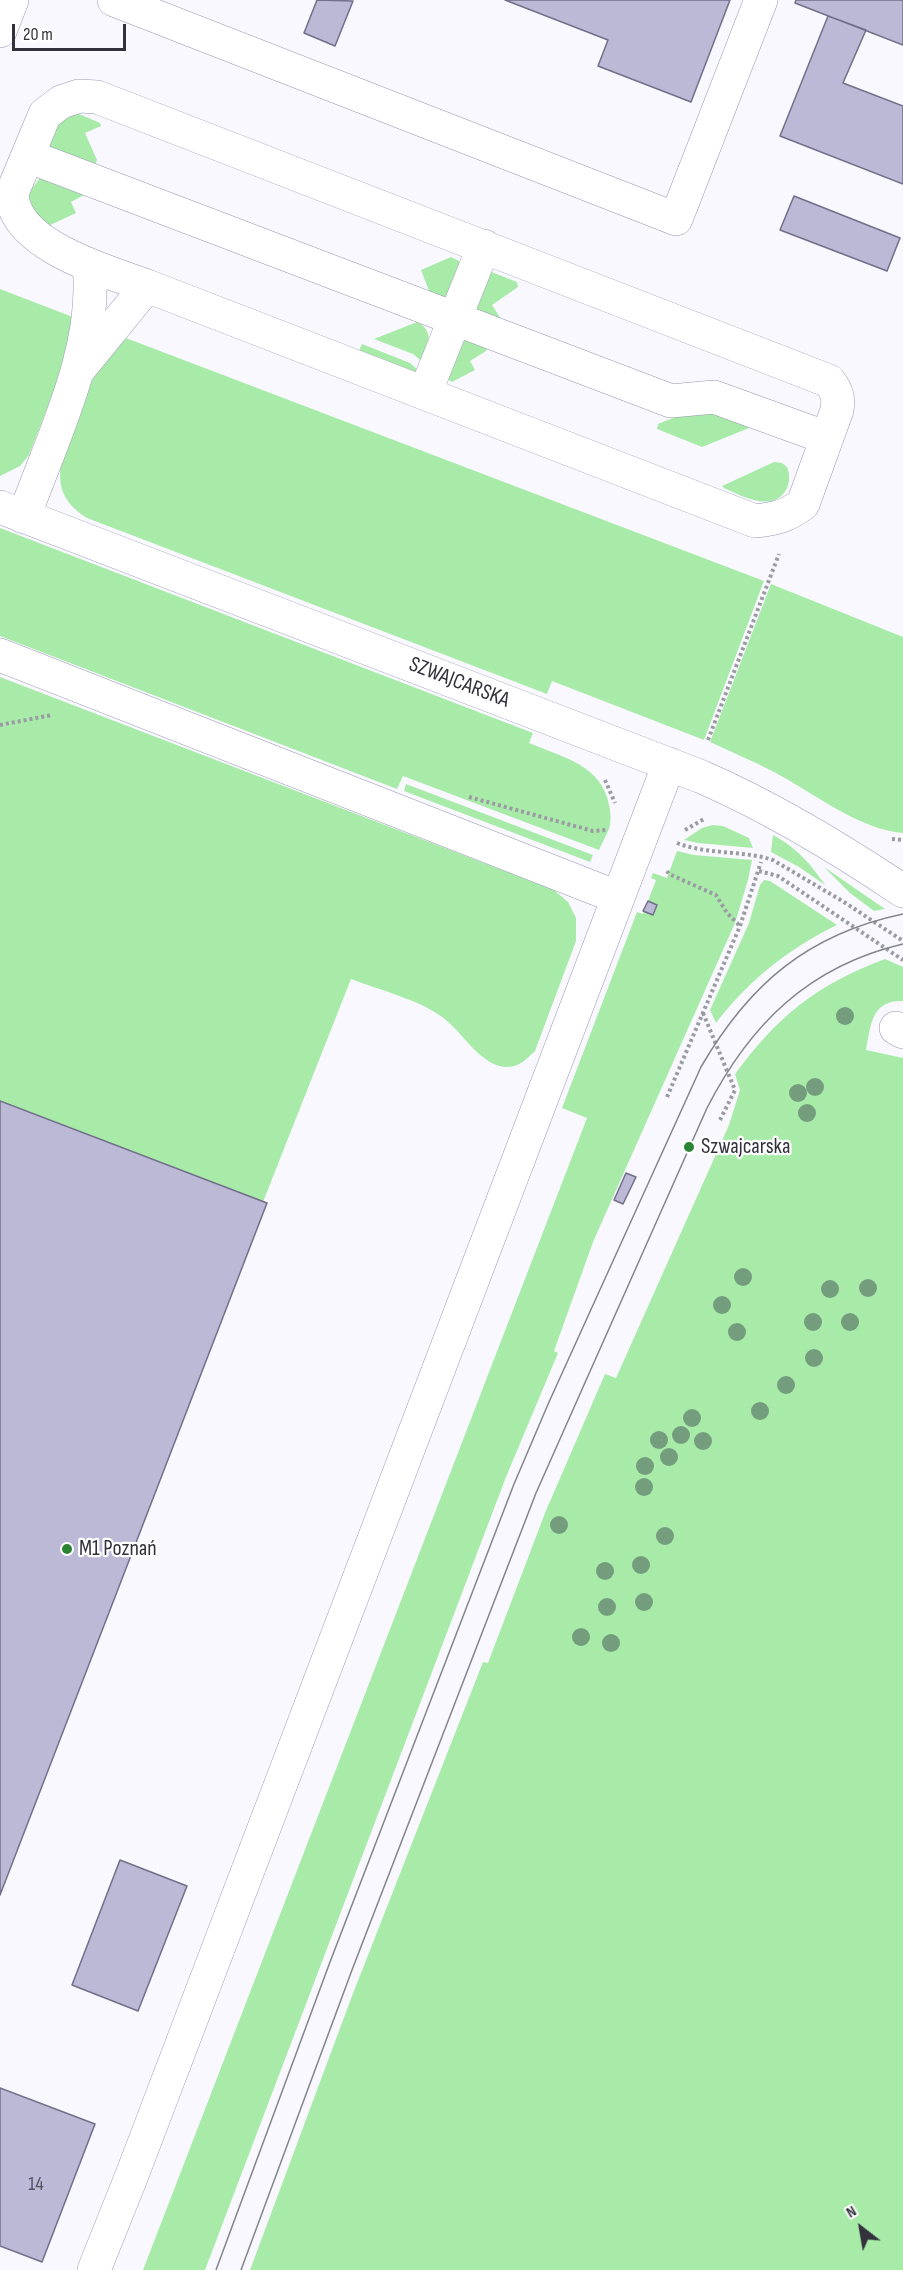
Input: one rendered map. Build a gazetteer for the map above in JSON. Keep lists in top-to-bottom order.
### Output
{
  "streets": {
    "street": ["SZWAJCARSKA"]
  },
  "places": ["Szwajcarska", "M1 Poznań"],
  "house_numbers": ["14"],
  "scale_bar": "20 m",
  "north": "top left"
}
